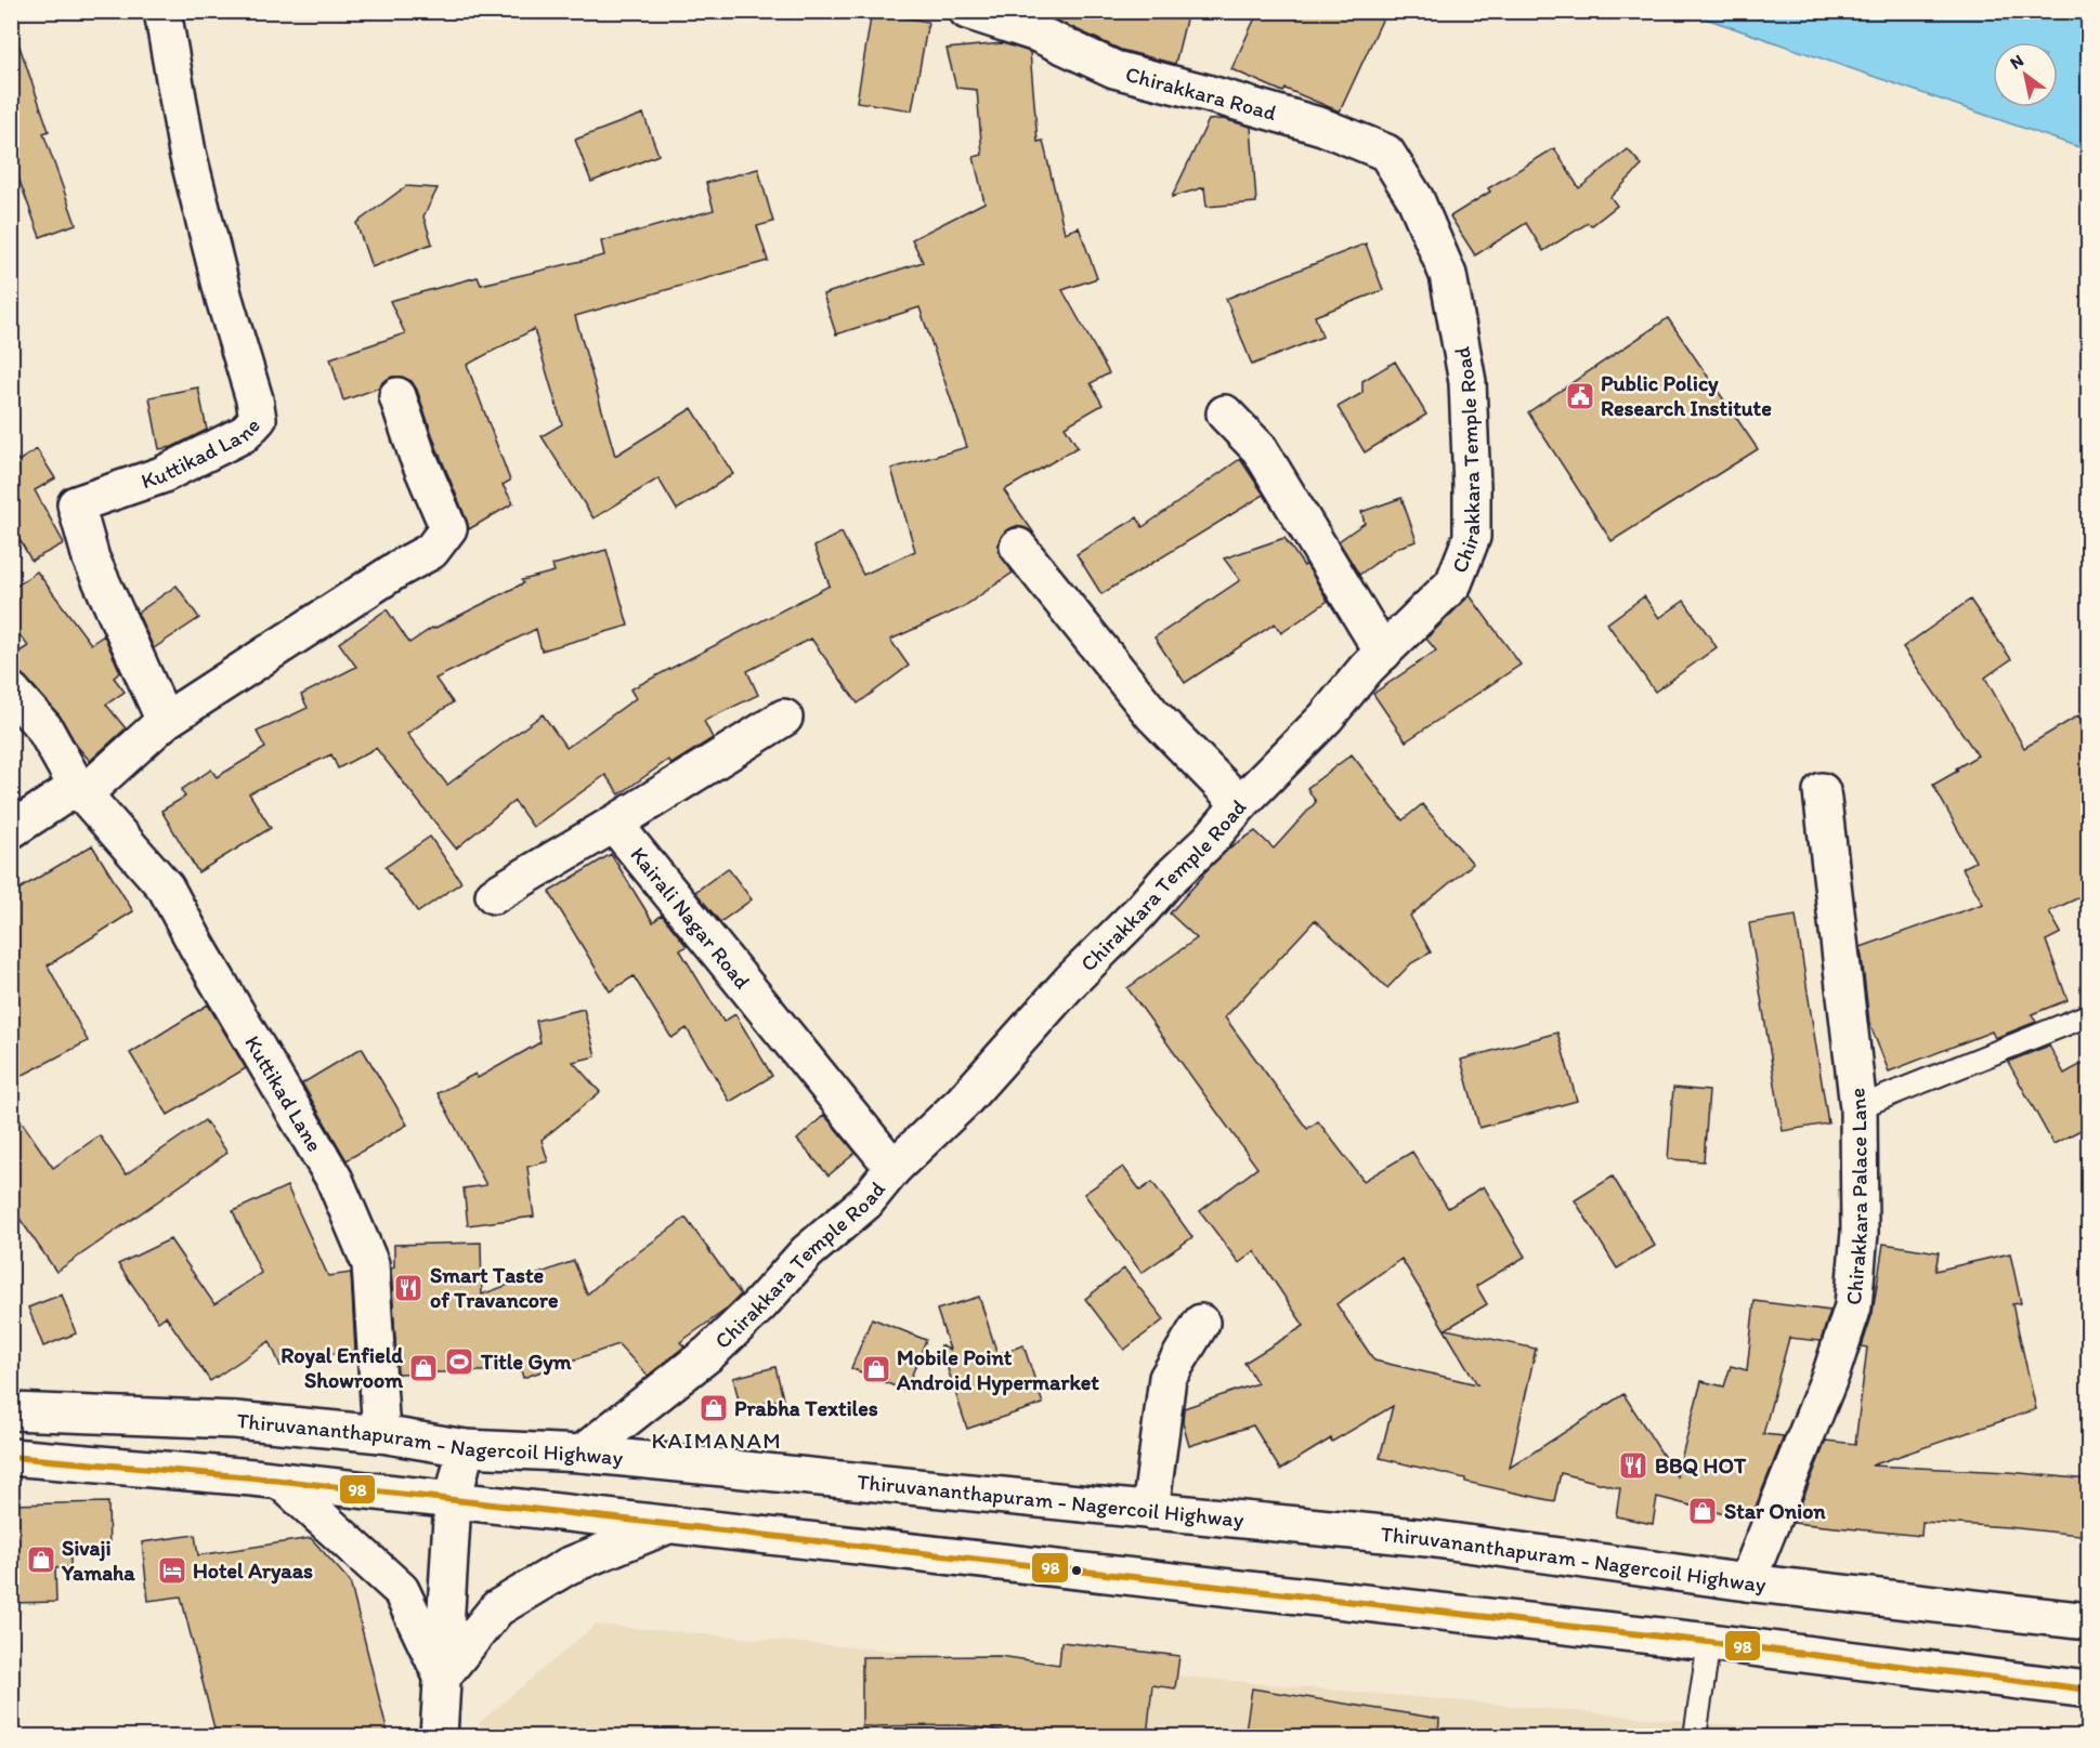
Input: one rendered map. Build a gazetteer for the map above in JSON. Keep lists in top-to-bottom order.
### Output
{
  "streets": {
    "street": [
      "Chirakkara Road",
      "Kuttikad Lane",
      "Chirakkara Temple Road",
      "Kairali Nagar Road",
      "Chirakkara Palace Lane",
      "Thiruvananthapuram - Nagercoil Highway"
    ]
  },
  "crossings": [
    ["Chirakkara Road", "Chirakkara Temple Road"],
    ["Kuttikad Lane", "Thiruvananthapuram - Nagercoil Highway"],
    ["Chirakkara Temple Road", "Kairali Nagar Road"],
    ["Chirakkara Temple Road", "Thiruvananthapuram - Nagercoil Highway"],
    ["Chirakkara Palace Lane", "Thiruvananthapuram - Nagercoil Highway"]
  ],
  "districts": ["KAIMANAM"],
  "places": {
    "public building": ["Public Policy Research Institute"],
    "restaurant": ["Smart Taste of Travancore", "BBQ HOT"],
    "sports": ["Title Gym"],
    "shop": [
      "Royal Enfield Showroom",
      "Mobile Point Android Hypermarket",
      "Prabha Textiles",
      "Star Onion",
      "Sivaji Yamaha"
    ],
    "hotel": ["Hotel Aryaas"]
  },
  "lines": ["transit line 98"],
  "north": "top left"
}
